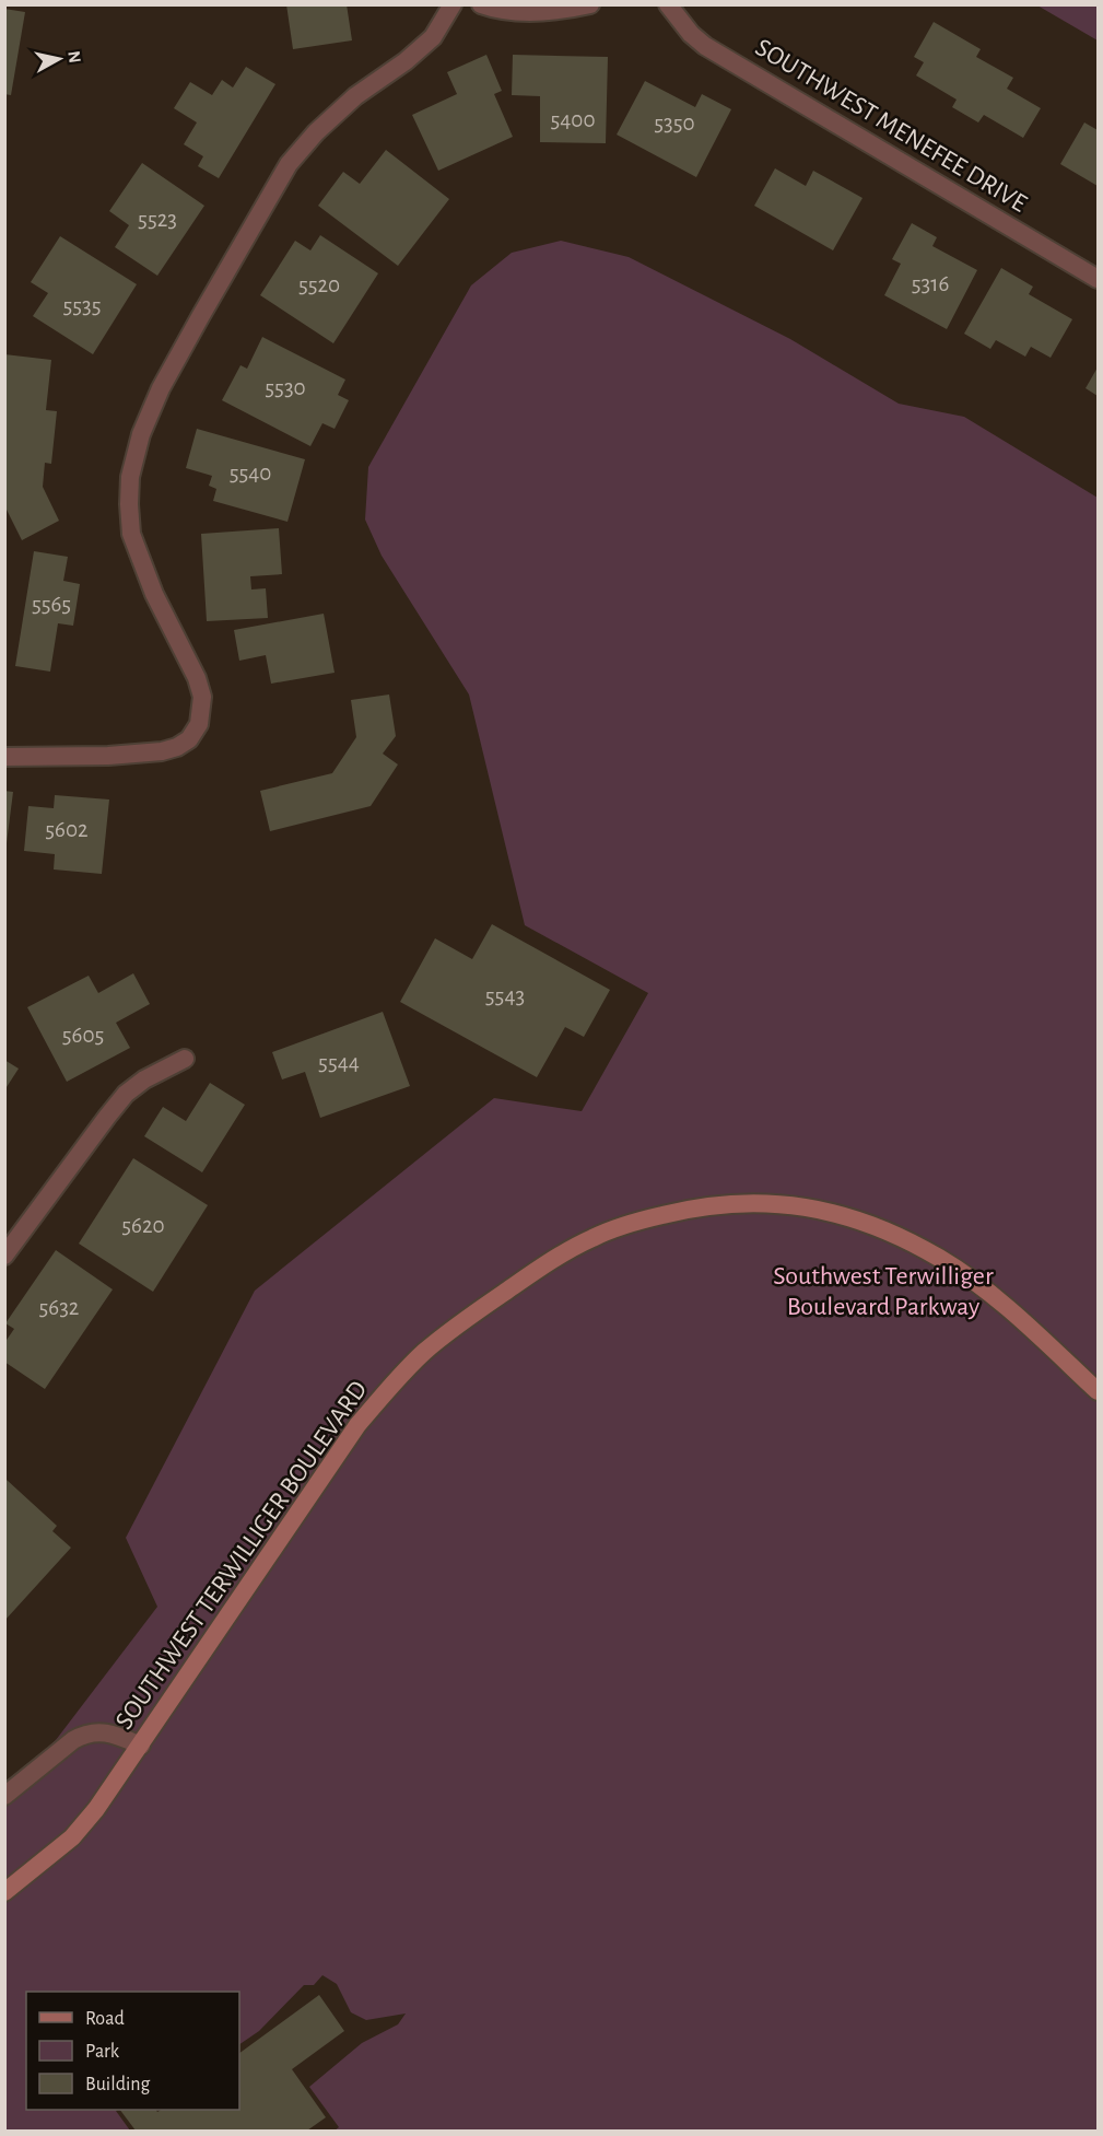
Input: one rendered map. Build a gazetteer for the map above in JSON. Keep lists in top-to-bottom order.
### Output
{
  "streets": {
    "main road": ["SOUTHWEST TERWILLIGER BOULEVARD"],
    "street": ["SOUTHWEST MENEFEE DRIVE"]
  },
  "parks": ["Southwest Terwilliger Boulevard Parkway"],
  "house_numbers": [
    "5400",
    "5350",
    "5523",
    "5316",
    "5520",
    "5535",
    "5530",
    "5540",
    "5565",
    "5602",
    "5543",
    "5605",
    "5544",
    "5620",
    "5632"
  ],
  "legend": ["Road", "Park", "Building"],
  "north": "right"
}
